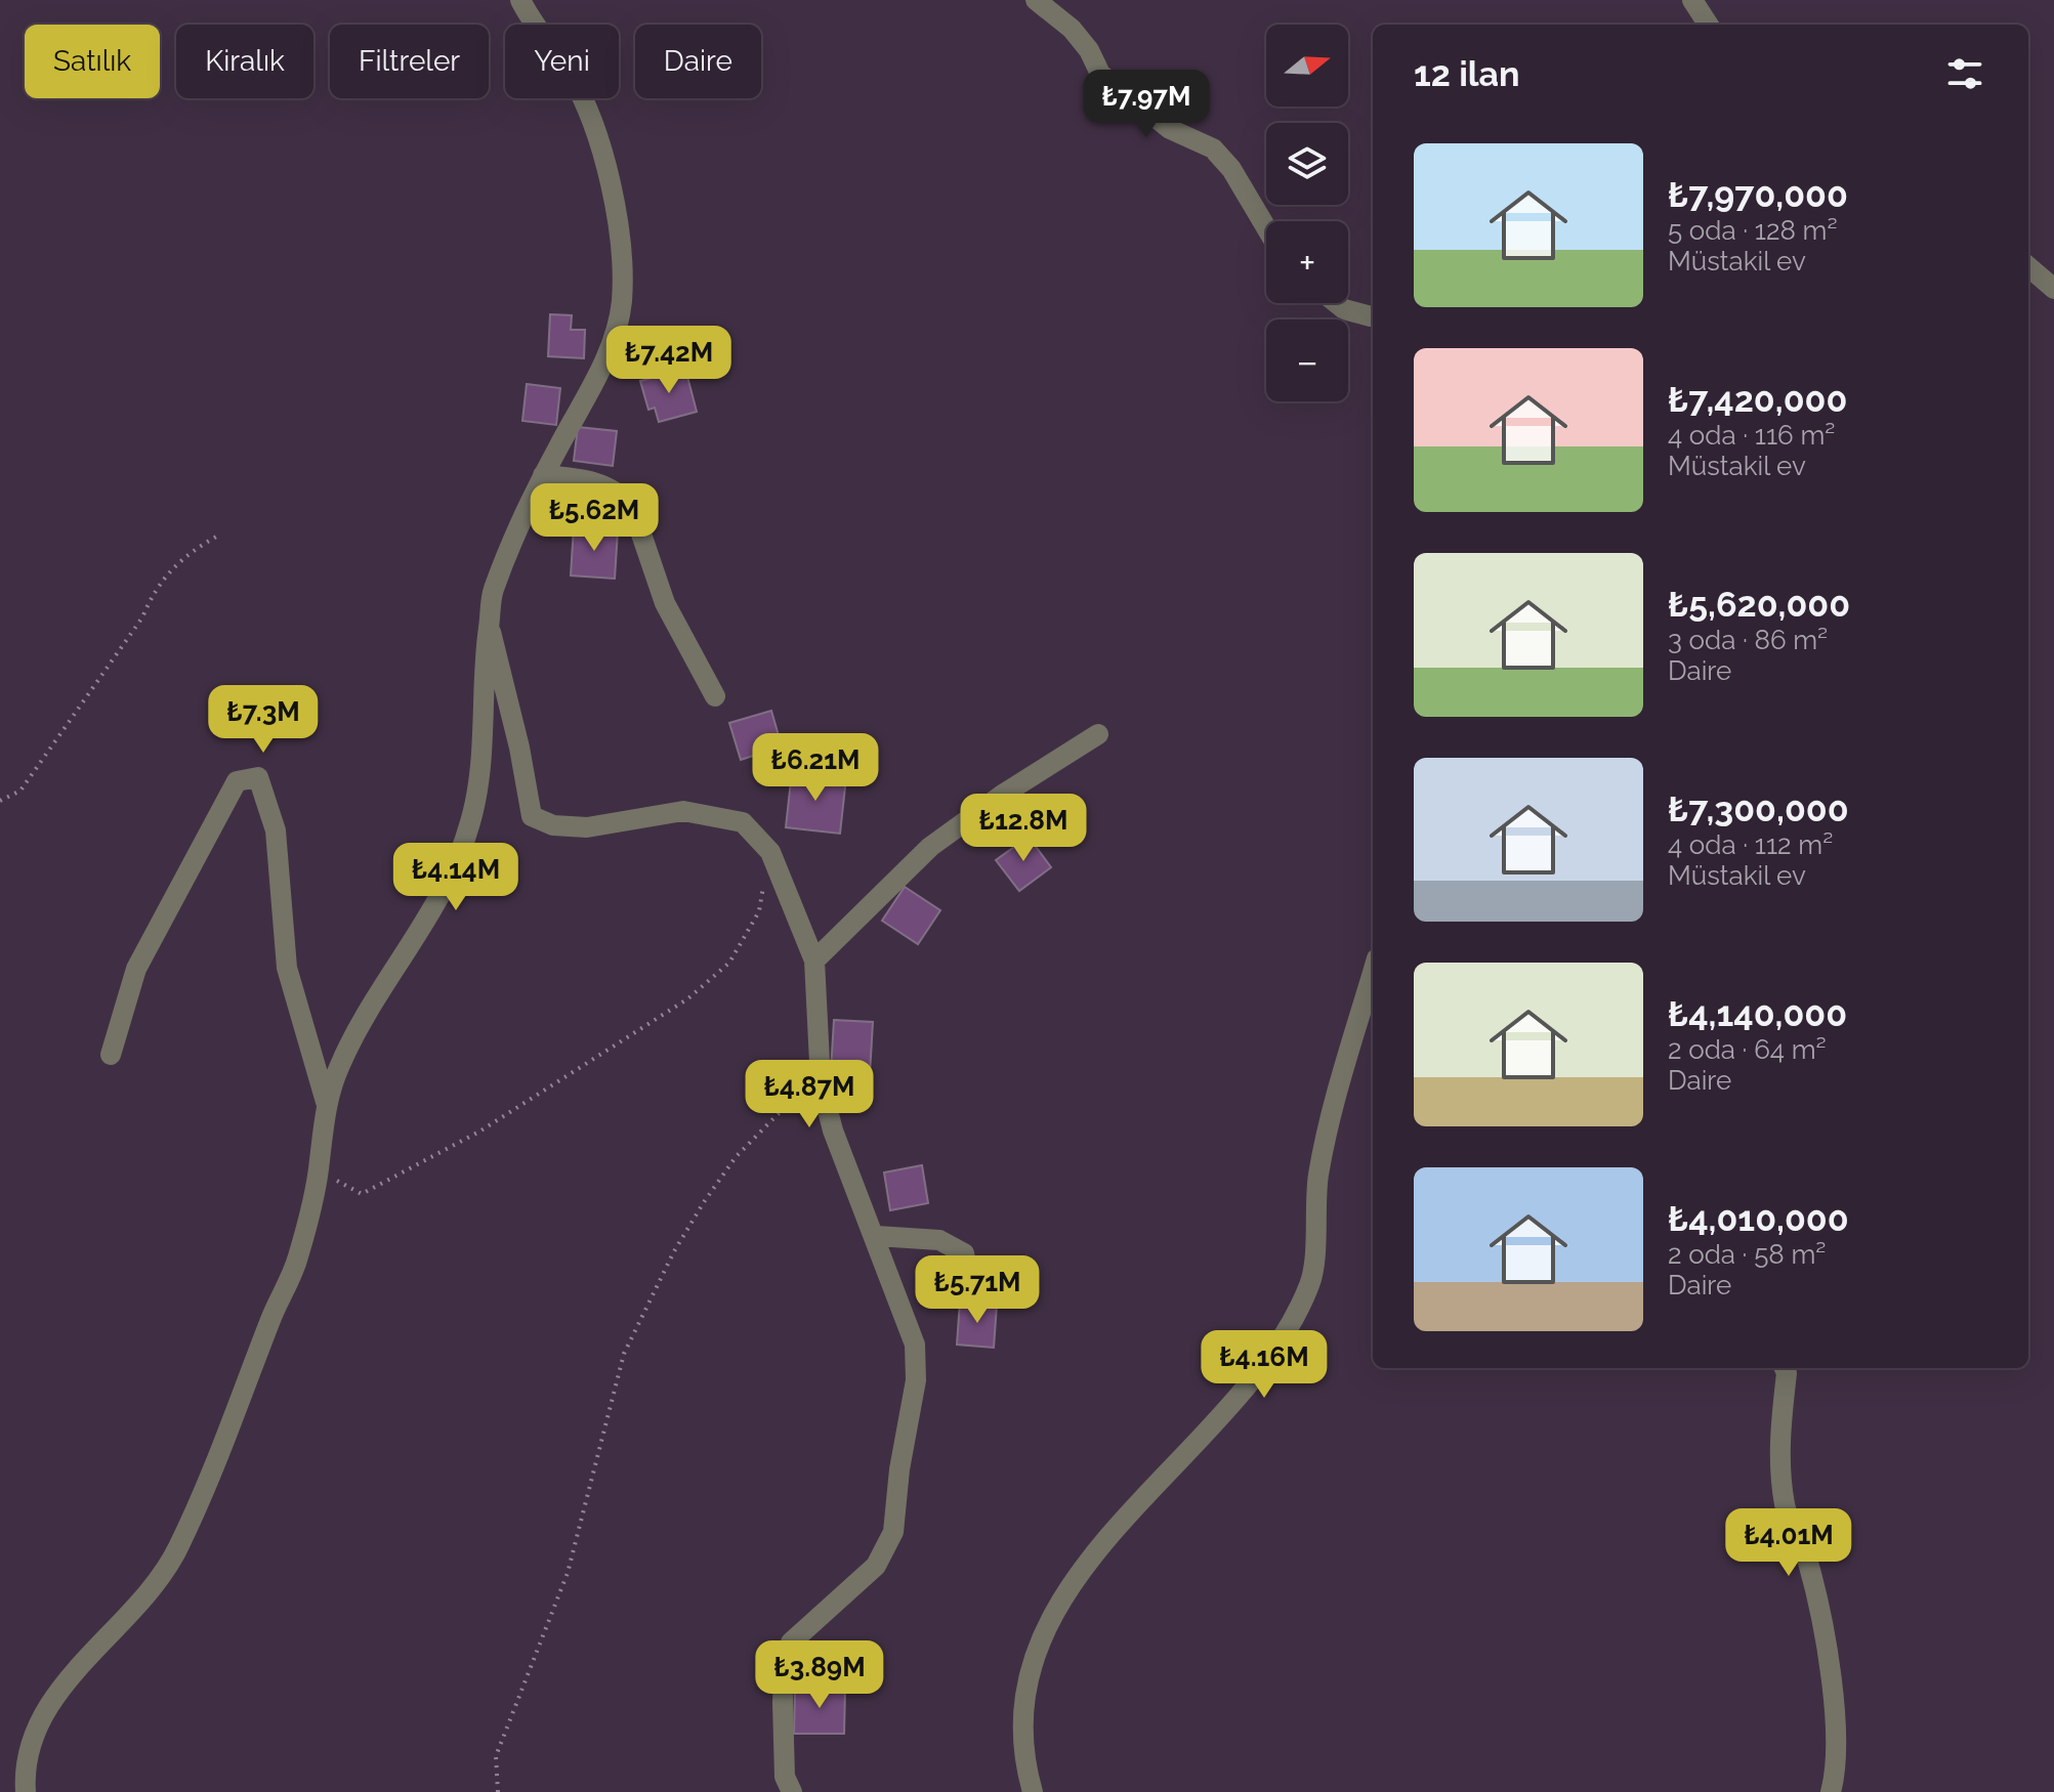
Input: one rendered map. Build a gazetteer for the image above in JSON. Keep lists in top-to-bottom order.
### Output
{
  "north": "right",
  "page": {
    "map_buttons": ["+", "−"],
    "chip": [
      "Satılık",
      "Kiralık",
      "Filtreler",
      "Yeni",
      "Daire"
    ],
    "heading": "12 ilan",
    "price": [
      "₺7.97M",
      "₺7.42M",
      "₺5.62M",
      "₺7.3M",
      "₺6.21M",
      "₺12.8M",
      "₺4.14M",
      "₺4.87M",
      "₺5.71M",
      "₺4.16M",
      "₺4.01M",
      "₺3.89M"
    ],
    "list": [
      {
        "name": "₺7,970,000",
        "note": "5 oda · 128 m² · Müstakil ev"
      },
      {
        "name": "₺7,420,000",
        "note": "4 oda · 116 m² · Müstakil ev"
      },
      {
        "name": "₺5,620,000",
        "note": "3 oda · 86 m² · Daire"
      },
      {
        "name": "₺7,300,000",
        "note": "4 oda · 112 m² · Müstakil ev"
      },
      {
        "name": "₺4,140,000",
        "note": "2 oda · 64 m² · Daire"
      },
      {
        "name": "₺4,010,000",
        "note": "2 oda · 58 m² · Daire"
      }
    ]
  }
}
